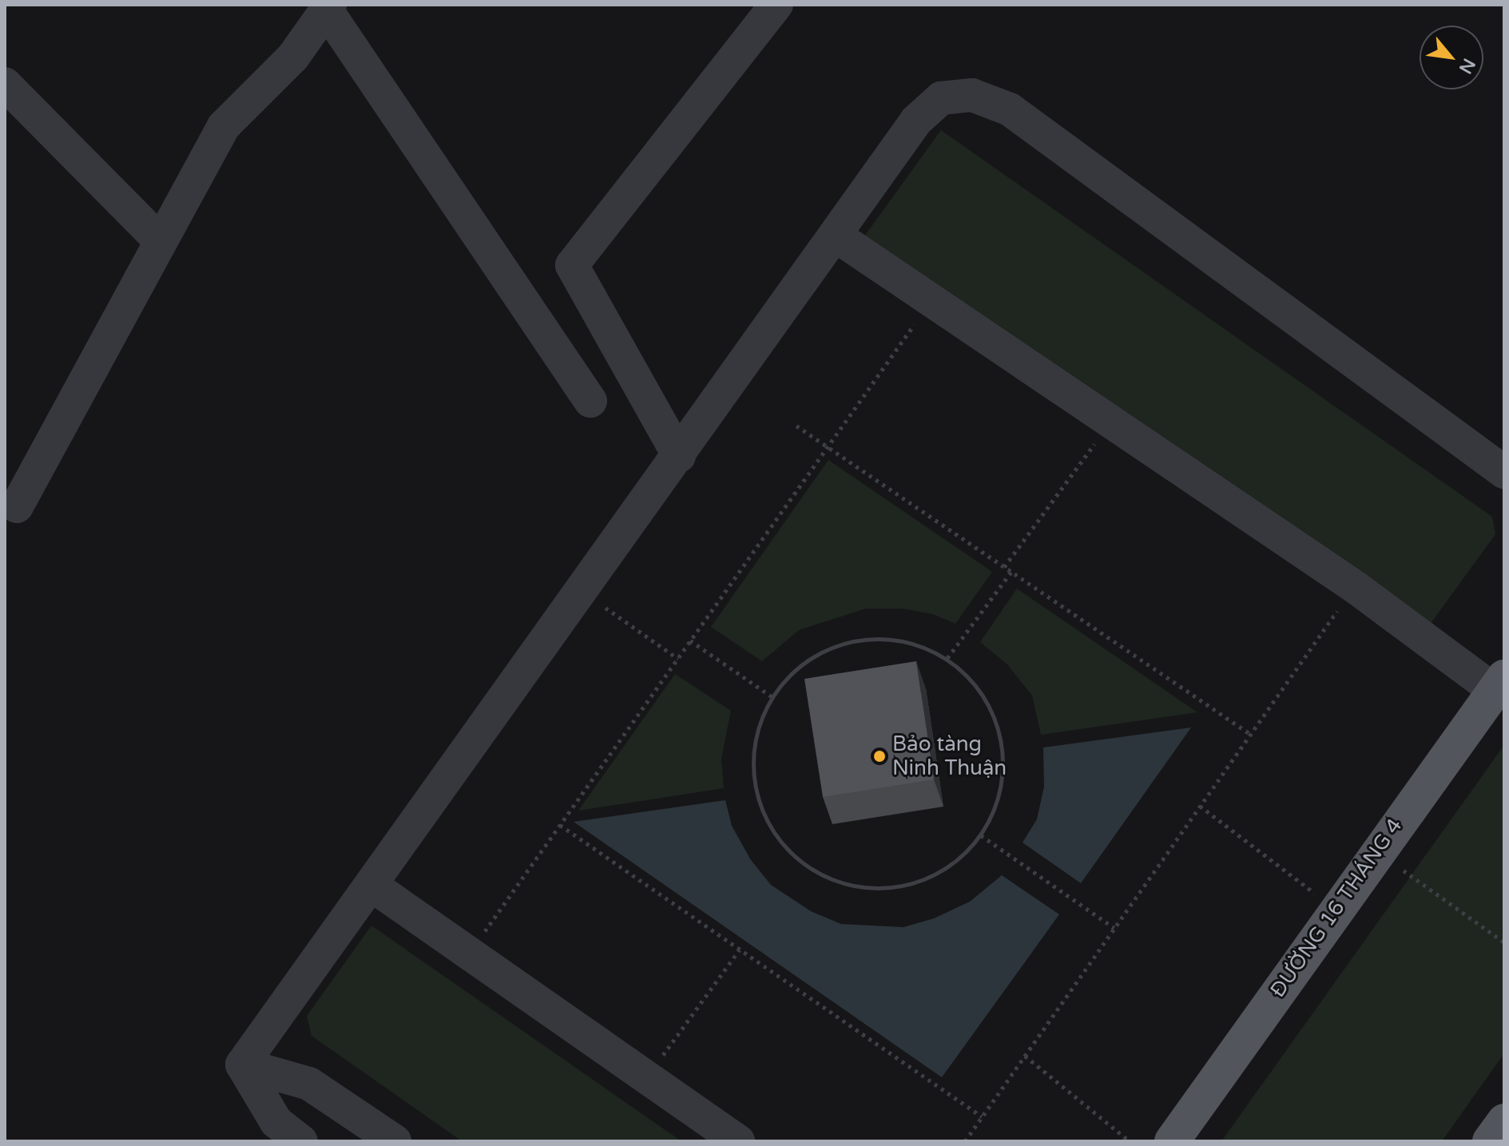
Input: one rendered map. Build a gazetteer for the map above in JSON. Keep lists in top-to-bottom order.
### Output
{
  "streets": {
    "main road": ["ĐƯỜNG 16 THÁNG 4"]
  },
  "places": ["Bảo tàng Ninh Thuận"],
  "north": "bottom right"
}
